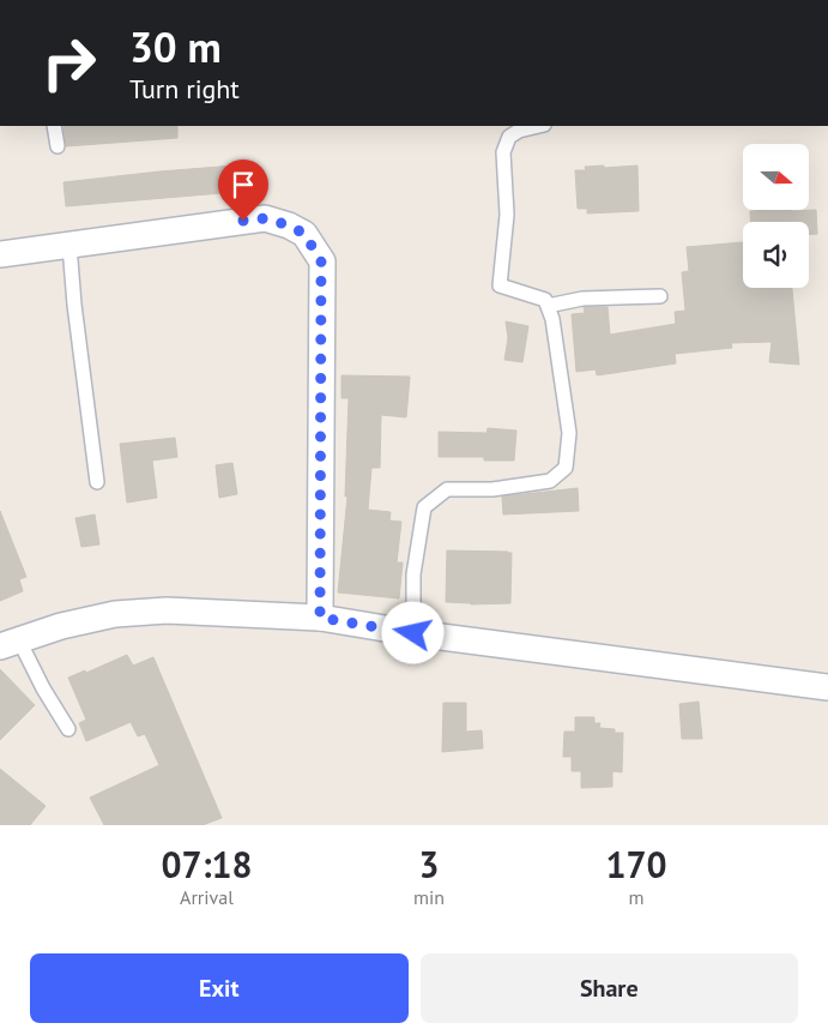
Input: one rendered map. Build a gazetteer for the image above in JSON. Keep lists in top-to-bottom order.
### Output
{
  "north": "right",
  "page": {
    "turn": ["30 m", "Turn right"],
    "eta": [
      "07:18",
      "Arrival",
      "3",
      "min",
      "170",
      "m"
    ],
    "buttons": ["Exit", "Share"]
  }
}
